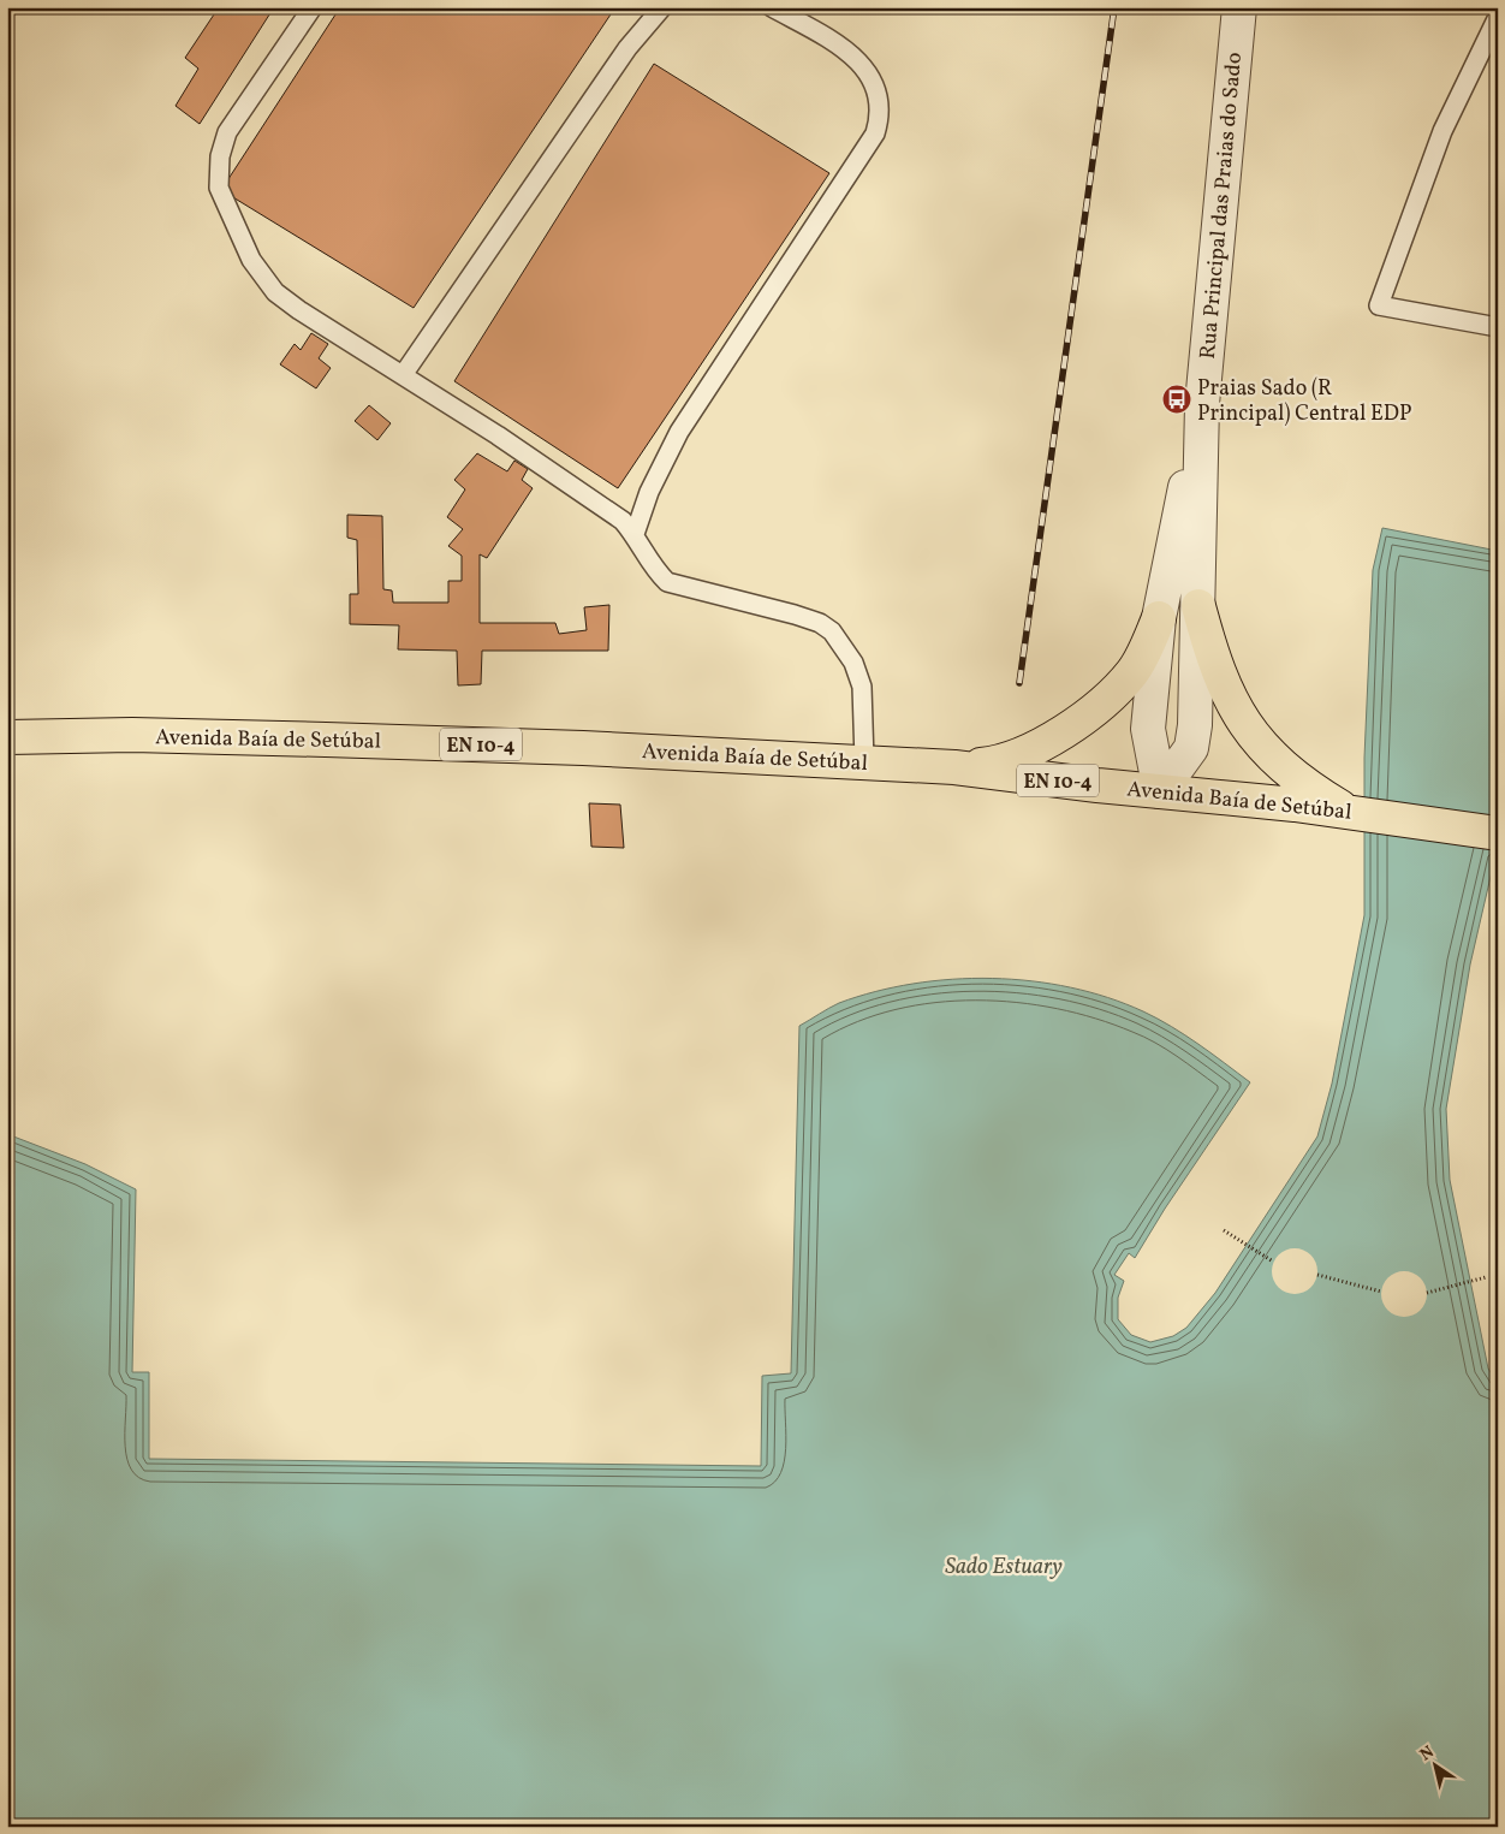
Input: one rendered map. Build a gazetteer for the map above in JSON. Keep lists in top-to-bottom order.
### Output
{
  "streets": {
    "main road": ["Avenida Baía de Setúbal", "EN 10-4"],
    "street": ["Rua Principal das Praias do Sado"]
  },
  "crossings": [
    ["Rua Principal das Praias do Sado", "Avenida Baía de Setúbal"]
  ],
  "water": ["Sado Estuary"],
  "places": {
    "bus stop": ["Praias Sado (R Principal) Central EDP"]
  },
  "north": "top left"
}
